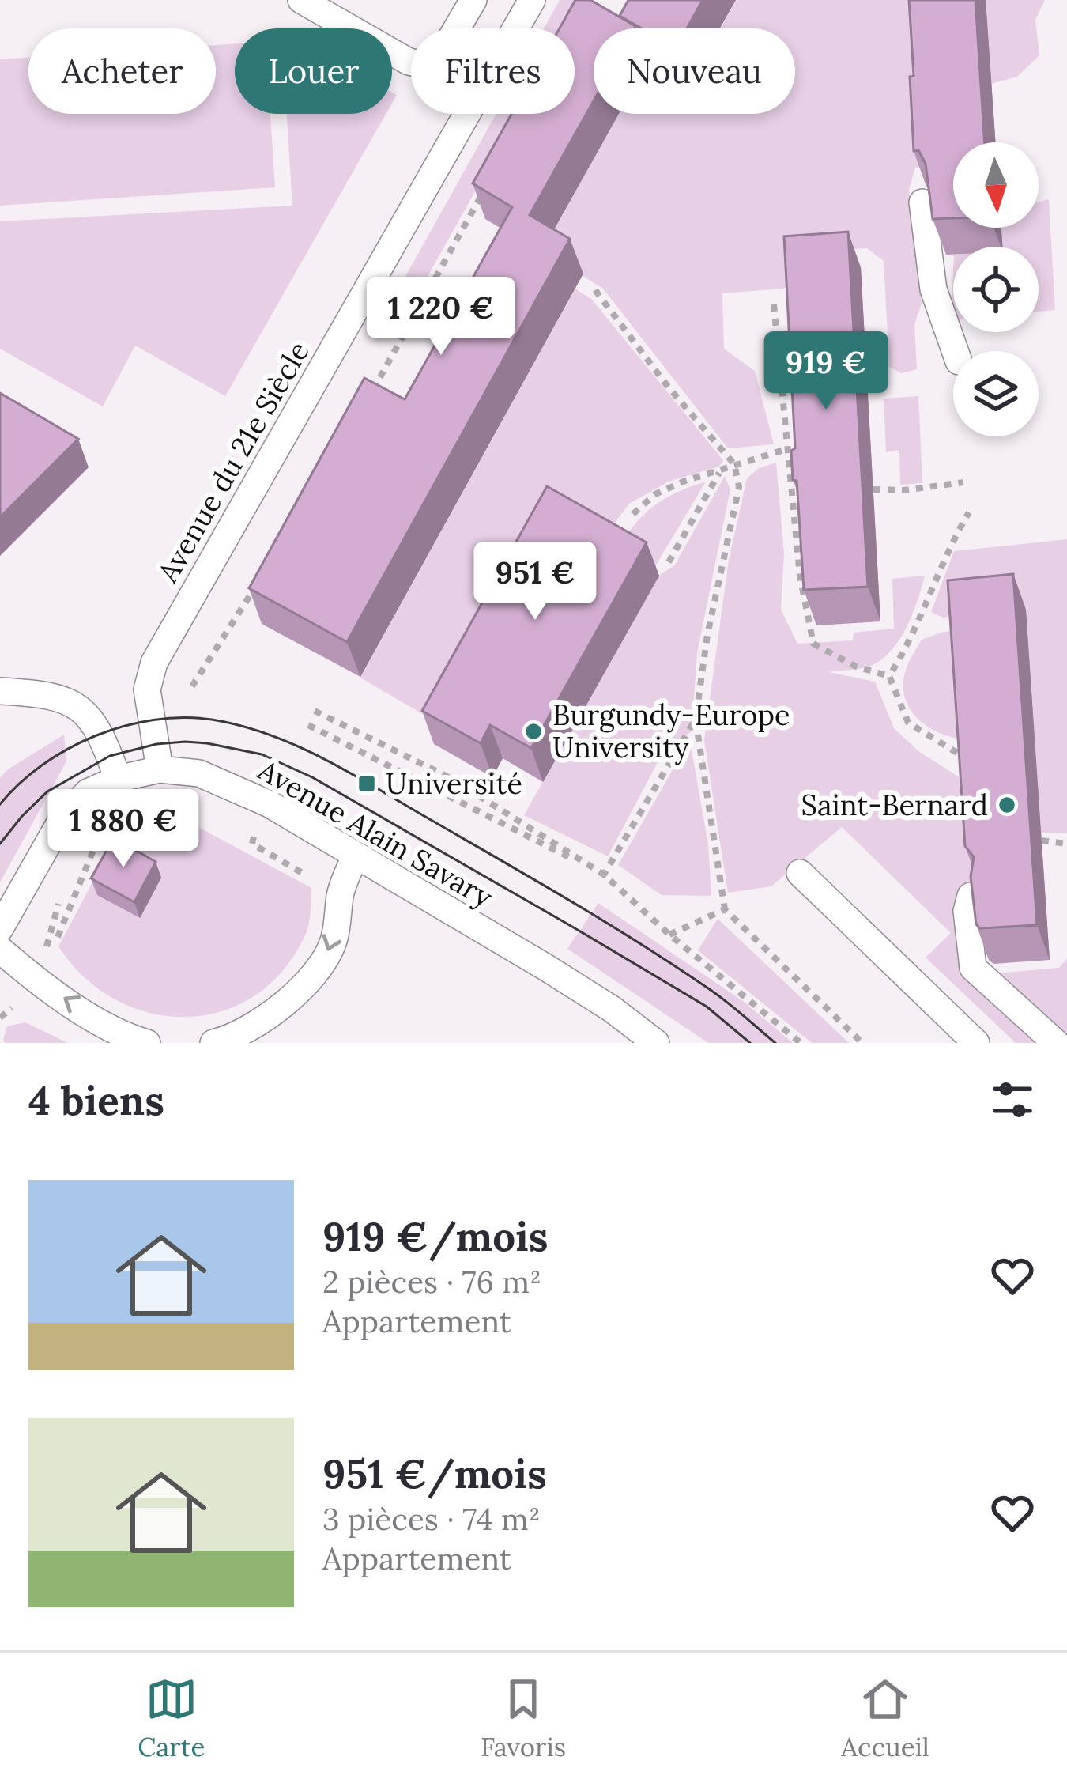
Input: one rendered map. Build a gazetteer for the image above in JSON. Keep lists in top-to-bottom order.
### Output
{
  "streets": {
    "lane": ["Avenue du 21e Siècle", "Avenue Alain Savary"]
  },
  "crossings": [
    ["Avenue du 21e Siècle", "Avenue Alain Savary"]
  ],
  "places": {
    "other": ["Burgundy-Europe University", "Saint-Bernard"],
    "transit": ["Université"]
  },
  "north": "bottom",
  "page": {
    "chip": [
      "Acheter",
      "Louer",
      "Filtres",
      "Nouveau"
    ],
    "price": [
      "1 220 €",
      "919 €",
      "951 €",
      "1 880 €"
    ],
    "heading": "4 biens",
    "list": [
      {
        "name": "919 €/mois",
        "note": "2 pièces · 76 m² · Appartement"
      },
      {
        "name": "951 €/mois",
        "note": "3 pièces · 74 m² · Appartement"
      }
    ],
    "tabs": ["Carte", "Favoris", "Accueil"]
  }
}
